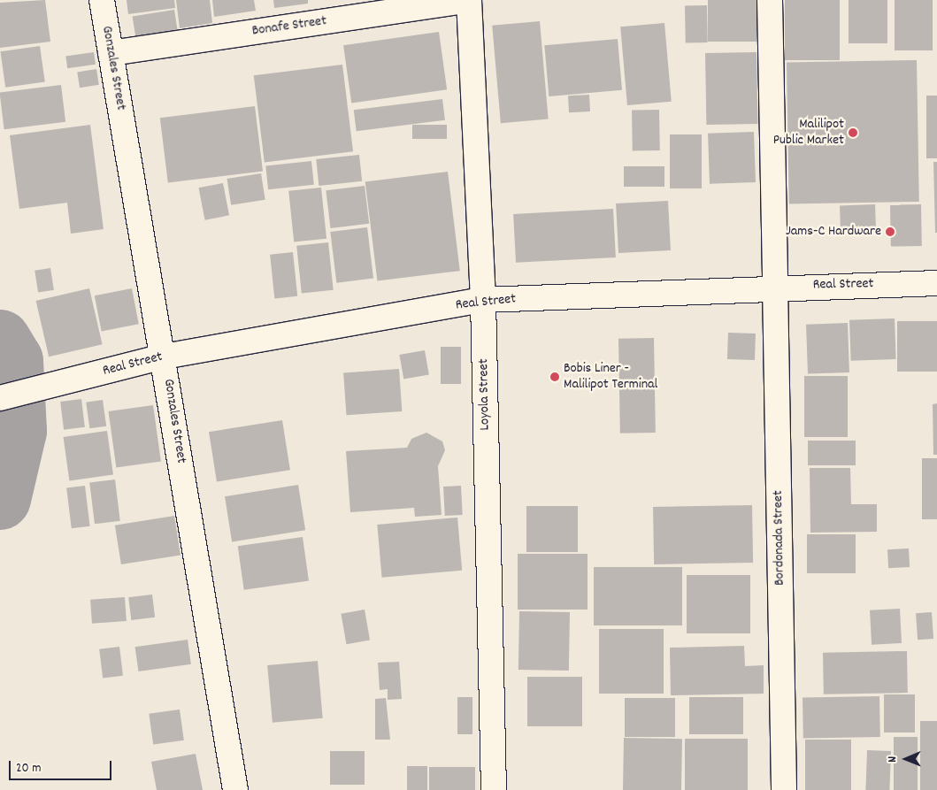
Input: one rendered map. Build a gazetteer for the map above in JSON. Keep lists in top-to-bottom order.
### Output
{
  "streets": {
    "street": [
      "Bonafe Street",
      "Gonzales Street",
      "Real Street",
      "Loyola Street",
      "Bordonada Street"
    ]
  },
  "crossings": [
    ["Bonafe Street", "Gonzales Street"],
    ["Bonafe Street", "Loyola Street"],
    ["Gonzales Street", "Real Street"],
    ["Real Street", "Loyola Street"],
    ["Real Street", "Bordonada Street"]
  ],
  "places": ["Malilipot Public Market", "Jams-C Hardware", "Bobis Liner - Malilipot Terminal"],
  "scale_bar": "20 m",
  "north": "left"
}
